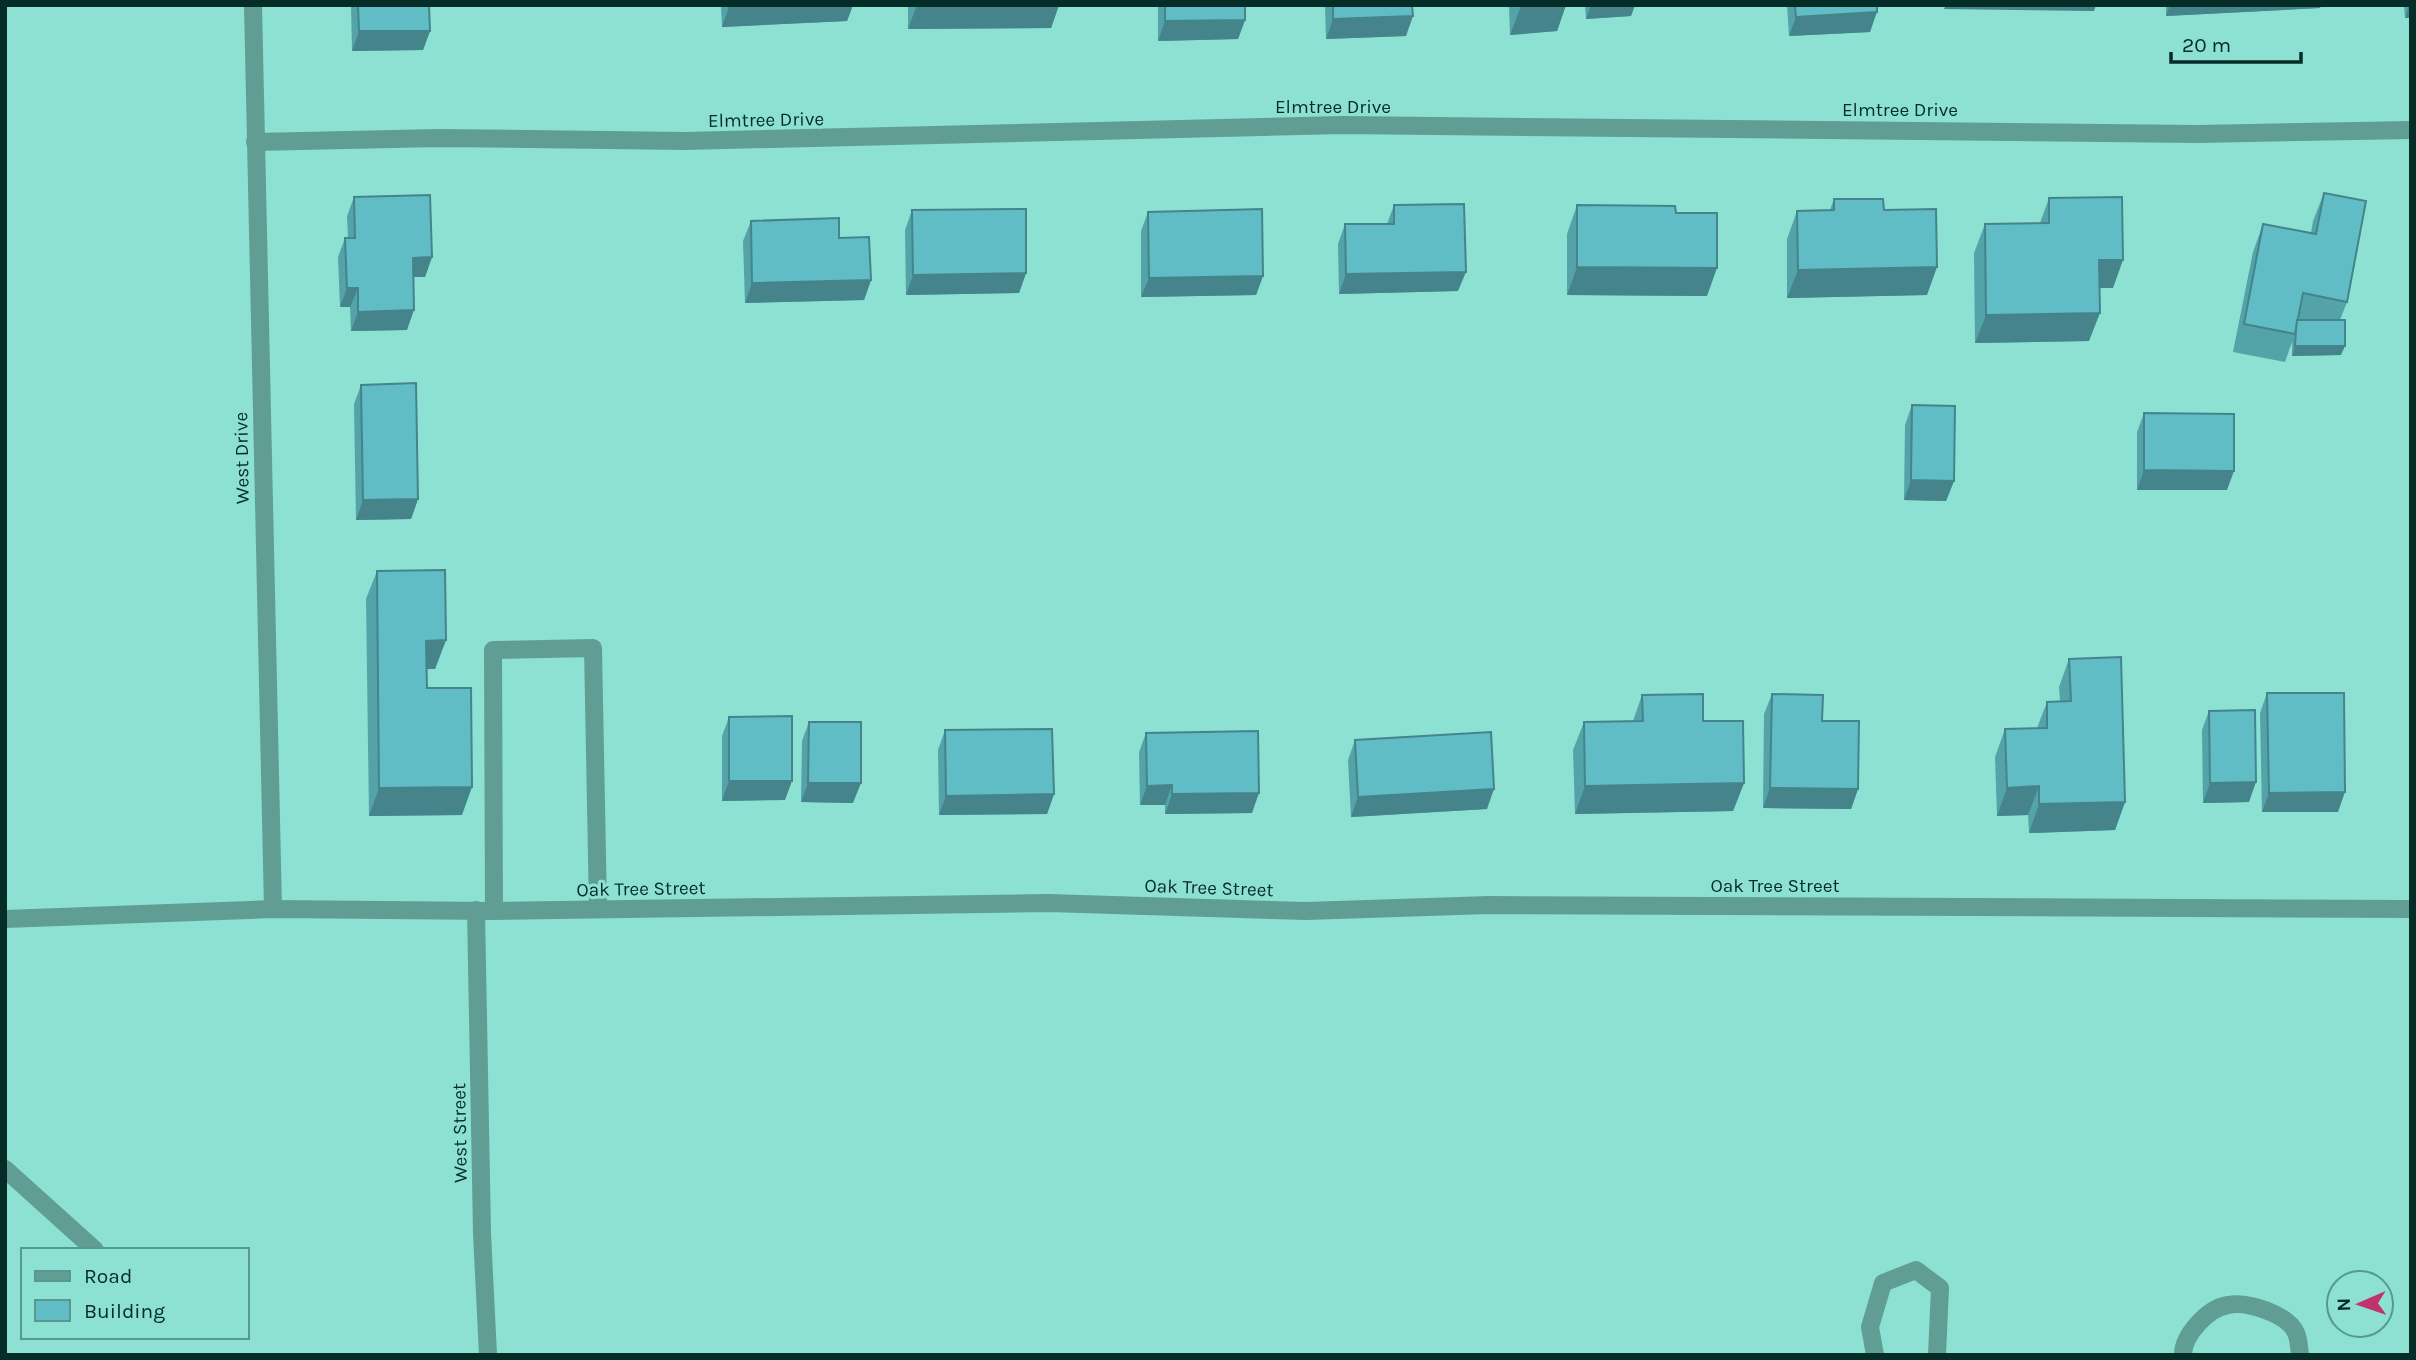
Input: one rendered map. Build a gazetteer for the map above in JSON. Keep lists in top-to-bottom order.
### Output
{
  "streets": {
    "street": [
      "Elmtree Drive",
      "West Drive",
      "Oak Tree Street",
      "West Street"
    ]
  },
  "crossings": [
    ["Elmtree Drive", "West Drive"],
    ["West Drive", "Oak Tree Street"],
    ["Oak Tree Street", "West Street"]
  ],
  "legend": ["Road", "Building"],
  "scale_bar": "20 m",
  "north": "left"
}
